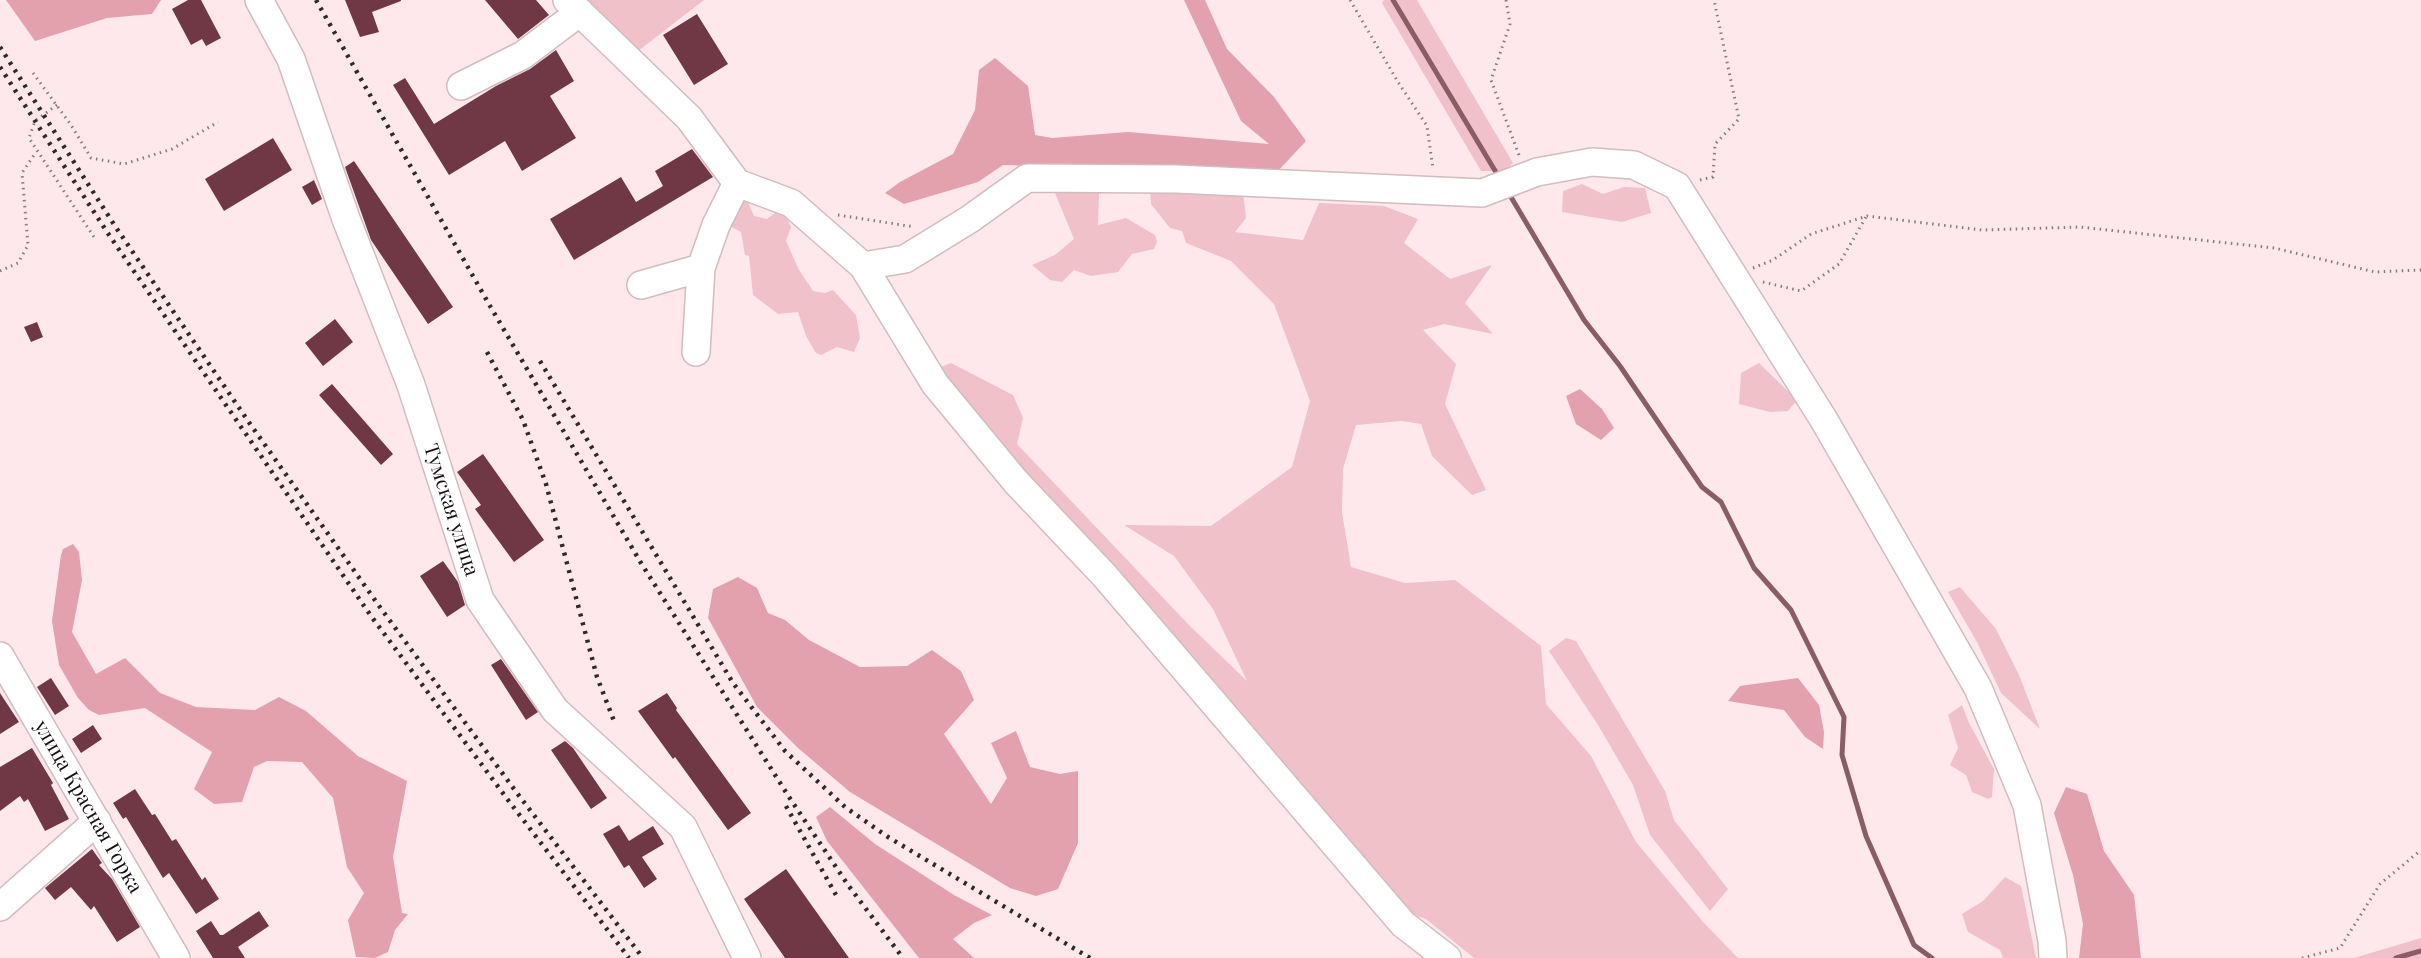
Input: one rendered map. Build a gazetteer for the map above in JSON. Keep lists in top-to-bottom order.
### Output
{
  "streets": {
    "street": ["Тумская улица", "улица Красная Горка"]
  }
}
